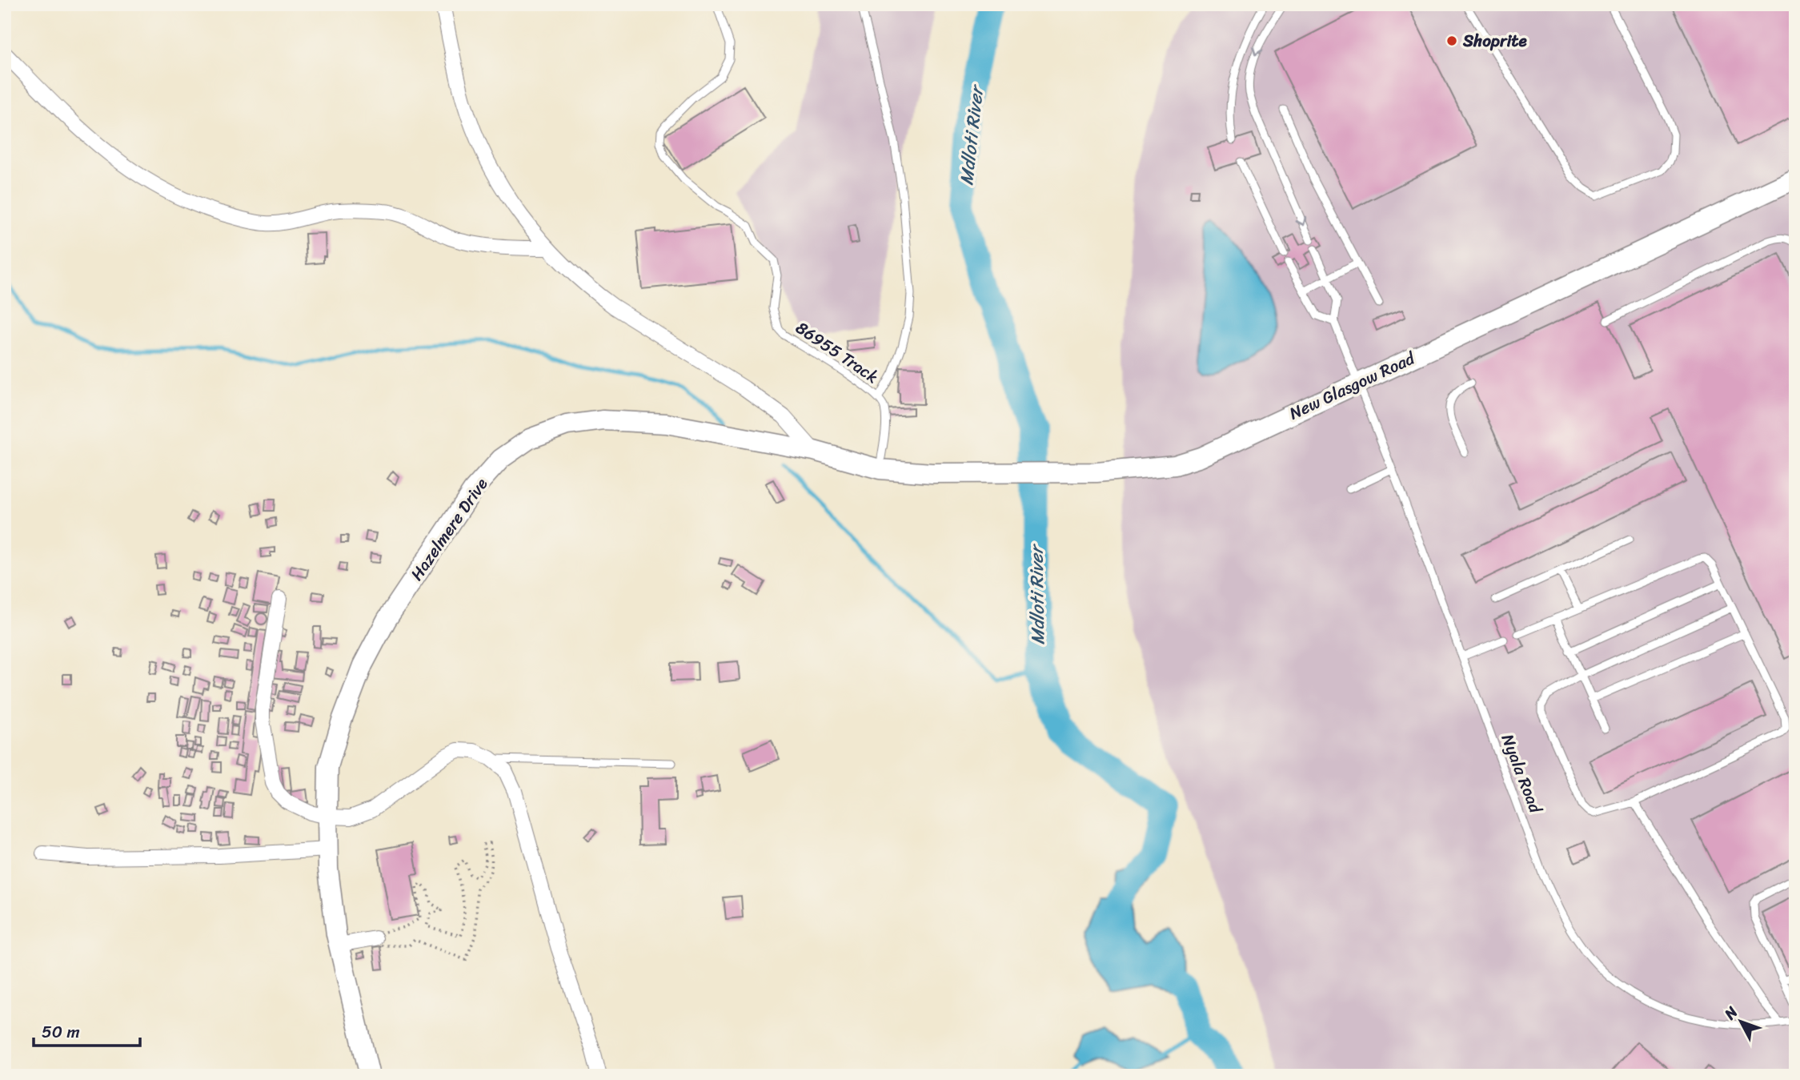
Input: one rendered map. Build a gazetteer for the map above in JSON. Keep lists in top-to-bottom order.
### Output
{
  "streets": {
    "street": ["New Glasgow Road", "Hazelmere Drive"],
    "lane": ["86955 Track", "Nyala Road"]
  },
  "crossings": [
    ["86955 Track", "New Glasgow Road"],
    ["86955 Track", "Hazelmere Drive"],
    ["New Glasgow Road", "Hazelmere Drive"],
    ["New Glasgow Road", "Nyala Road"]
  ],
  "water": ["Mdloti River"],
  "places": ["Shoprite"],
  "scale_bar": "50 m",
  "north": "top left"
}
